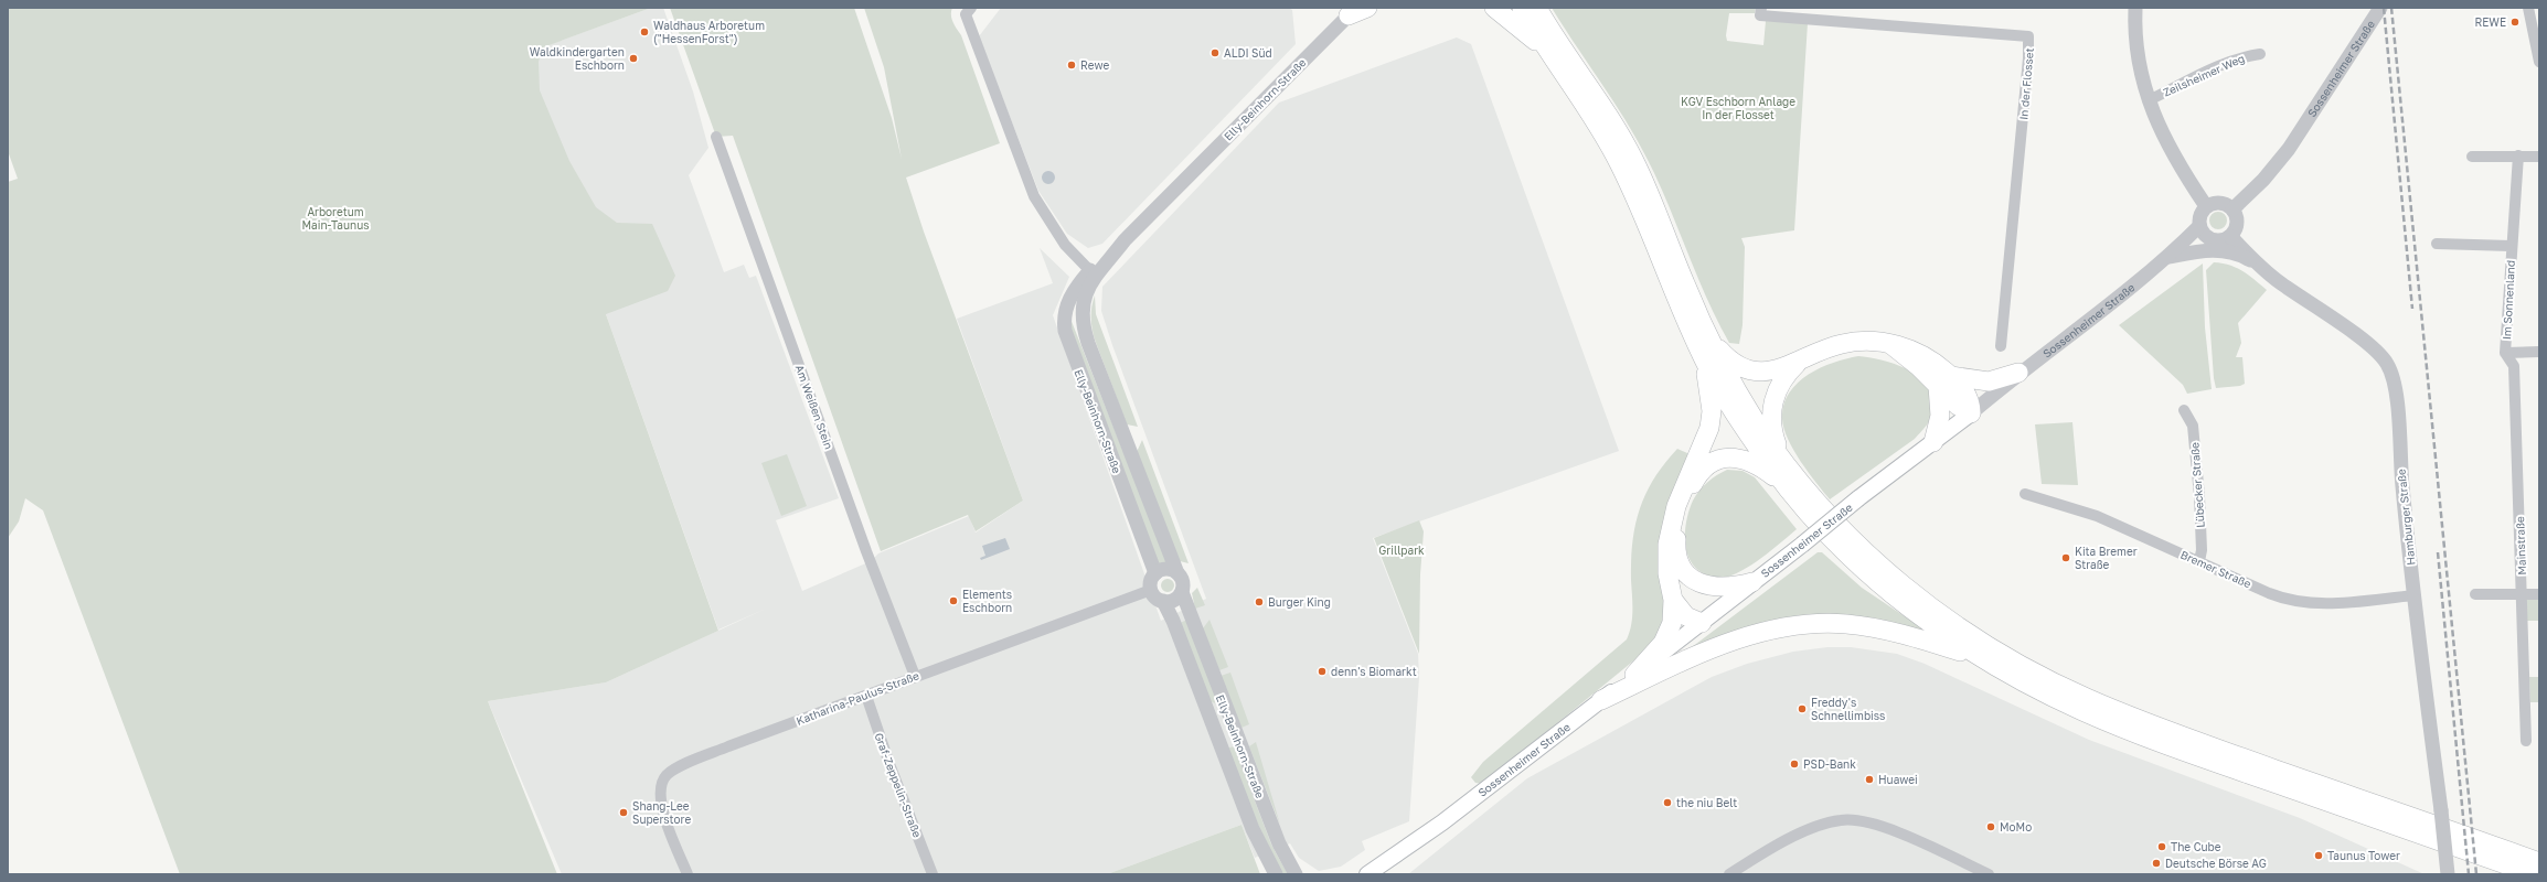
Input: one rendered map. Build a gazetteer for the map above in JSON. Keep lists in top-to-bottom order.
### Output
{
  "streets": {
    "main road": ["Sossenheimer Straße"],
    "street": [
      "Zeilsheimer Weg",
      "In der Flosset",
      "Elly-Beinhorn-Straße",
      "Im Sonnenland",
      "Am Weißen Stein",
      "Lübecker Straße",
      "Hamburger Straße",
      "Mainstraße",
      "Bremer Straße",
      "Katharina-Paulus-Straße",
      "Graf-Zeppelin-Straße"
    ]
  },
  "crossings": [
    ["Sossenheimer Straße", "Hamburger Straße"],
    ["Elly-Beinhorn-Straße", "Katharina-Paulus-Straße"],
    ["Im Sonnenland", "Mainstraße"],
    ["Am Weißen Stein", "Katharina-Paulus-Straße"],
    ["Lübecker Straße", "Bremer Straße"],
    ["Hamburger Straße", "Bremer Straße"],
    ["Katharina-Paulus-Straße", "Graf-Zeppelin-Straße"]
  ],
  "parks": ["KGV Eschborn Anlage In der Flosset", "Arboretum Main-Taunus", "Grillpark"],
  "places": [
    "REWE",
    "Waldhaus Arboretum (\"HessenForst\")",
    "ALDI Süd",
    "Waldkindergarten Eschborn",
    "Rewe",
    "Kita Bremer Straße",
    "Elements Eschborn",
    "Burger King",
    "denn's Biomarkt",
    "Freddy's Schnellimbiss",
    "PSD-Bank",
    "Huawei",
    "the niu Belt",
    "Shang-Lee Superstore",
    "MoMo",
    "The Cube",
    "Taunus Tower",
    "Deutsche Börse AG"
  ]
}
